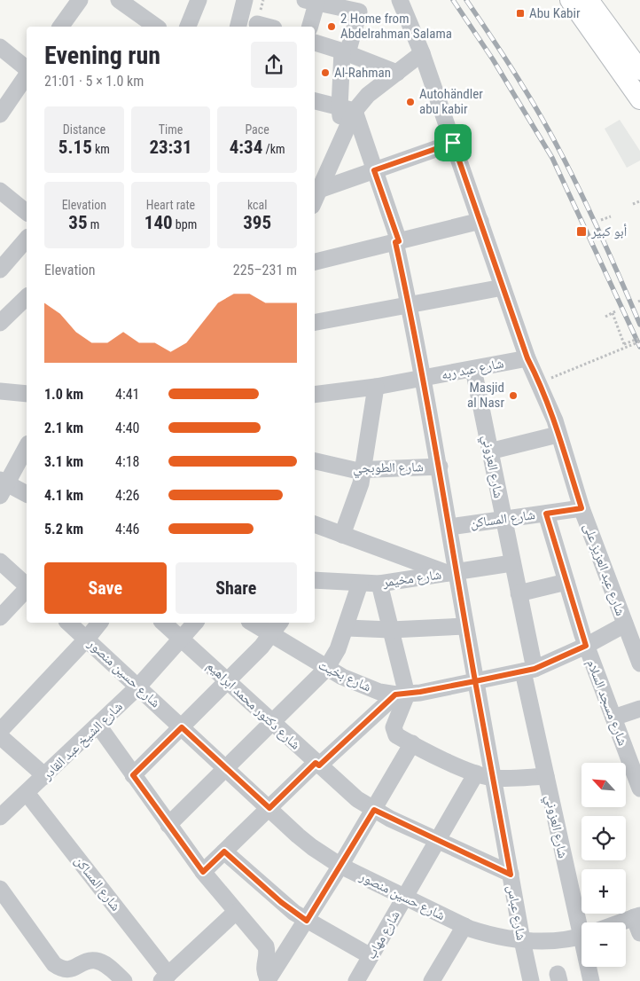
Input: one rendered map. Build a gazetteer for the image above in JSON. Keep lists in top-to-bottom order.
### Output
{
  "streets": {
    "street": [
      "شارع عبد ربه",
      "شارع العزوني",
      "شارع الطوبجي",
      "شارع المساكن",
      "شارع عبد العزيز على",
      "شارع مخيمر",
      "شارع حسين منصور",
      "شارع بخيت",
      "شارع مسجد السلام",
      "شارع دكتور محمد ابراهيم",
      "شارع الشيخ عبد القادر",
      "شارع عباس",
      "شارع مهاب"
    ]
  },
  "crossings": [
    ["شارع عبد ربه", "شارع العزوني"],
    ["شارع عبد ربه", "شارع عبد العزيز على"],
    ["شارع عبد ربه", "شارع عباس"],
    ["شارع العزوني", "شارع المساكن"],
    ["شارع العزوني", "شارع مخيمر"],
    ["شارع العزوني", "شارع بخيت"],
    ["شارع الطوبجي", "شارع عباس"],
    ["شارع المساكن", "شارع عبد العزيز على"],
    ["شارع المساكن", "شارع مسجد السلام"],
    ["شارع المساكن", "شارع الشيخ عبد القادر"],
    ["شارع المساكن", "شارع عباس"],
    ["شارع عبد العزيز على", "شارع بخيت"],
    ["شارع مخيمر", "شارع عباس"],
    ["شارع حسين منصور", "شارع الشيخ عبد القادر"],
    ["شارع حسين منصور", "شارع عباس"],
    ["شارع حسين منصور", "شارع مهاب"],
    ["شارع بخيت", "شارع مسجد السلام"],
    ["شارع بخيت", "شارع عباس"],
    ["شارع دكتور محمد ابراهيم", "شارع الشيخ عبد القادر"],
    ["شارع دكتور محمد ابراهيم", "شارع عباس"],
    ["شارع دكتور محمد ابراهيم", "شارع مهاب"]
  ],
  "places": {
    "transit": ["Abu Kabir", "أبو كبير"],
    "other": [
      "2 Home from Abdelrahman Salama",
      "Al-Rahman",
      "Autohändler abu kabir",
      "Masjid al Nasr"
    ]
  },
  "north": "top left",
  "page": {
    "heading": ["Evening run", "21:01 · 5 × 1.0 km"],
    "stats": [
      ["Distance", "5.15 km"],
      ["Time", "23:31"],
      ["Pace", "4:34 /km"],
      ["Elevation", "35 m"],
      ["Heart rate", "140 bpm"],
      ["kcal", "395"]
    ],
    "chart": ["Elevation", "225–231 m"],
    "list": [
      {
        "name": "1.0 km",
        "note": "4:41"
      },
      {
        "name": "2.1 km",
        "note": "4:40"
      },
      {
        "name": "3.1 km",
        "note": "4:18"
      },
      {
        "name": "4.1 km",
        "note": "4:26"
      },
      {
        "name": "5.2 km",
        "note": "4:46"
      }
    ],
    "buttons": ["Save", "Share"],
    "map_buttons": ["+", "−"]
  }
}
